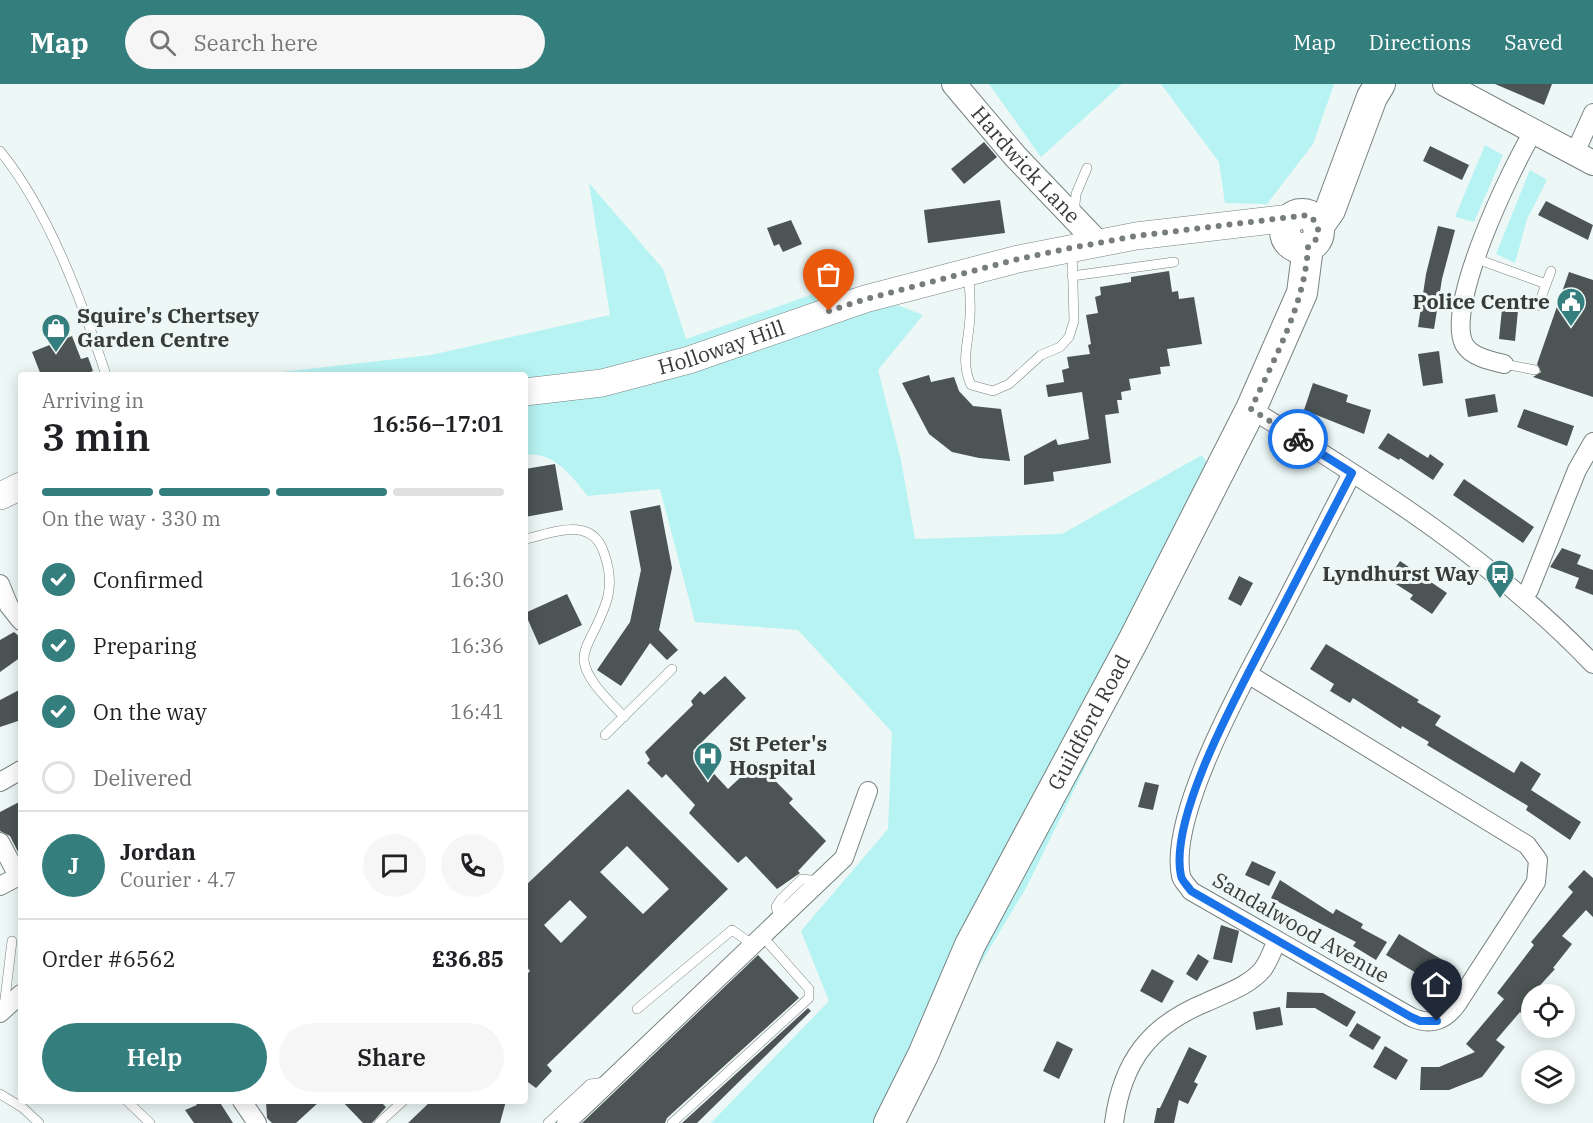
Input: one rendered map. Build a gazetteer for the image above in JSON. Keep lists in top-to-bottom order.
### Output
{
  "streets": {
    "main road": ["Holloway Hill", "Guildford Road"],
    "street": ["Hardwick Lane", "Sandalwood Avenue"]
  },
  "crossings": [
    ["Hardwick Lane", "Holloway Hill"],
    ["Holloway Hill", "Guildford Road"]
  ],
  "places": {
    "public building": ["Police Centre"],
    "shop": ["Squire's Chertsey Garden Centre"],
    "bus stop": ["Lyndhurst Way"],
    "hospital": ["St Peter's Hospital"]
  },
  "page": {
    "header": "Map",
    "search": "Search here",
    "nav": ["Map", "Directions", "Saved"],
    "heading": ["3 min", "Arriving in", "16:56–17:01"],
    "panel": [
      "Jordan",
      "Courier · 4.7",
      "Order #6562",
      "£36.85"
    ],
    "bar": "On the way · 330 m",
    "list": [
      ["Confirmed", "16:30"],
      ["Preparing", "16:36"],
      ["On the way", "16:41"],
      "Delivered"
    ],
    "round": "J",
    "buttons": ["Help", "Share"]
  }
}
